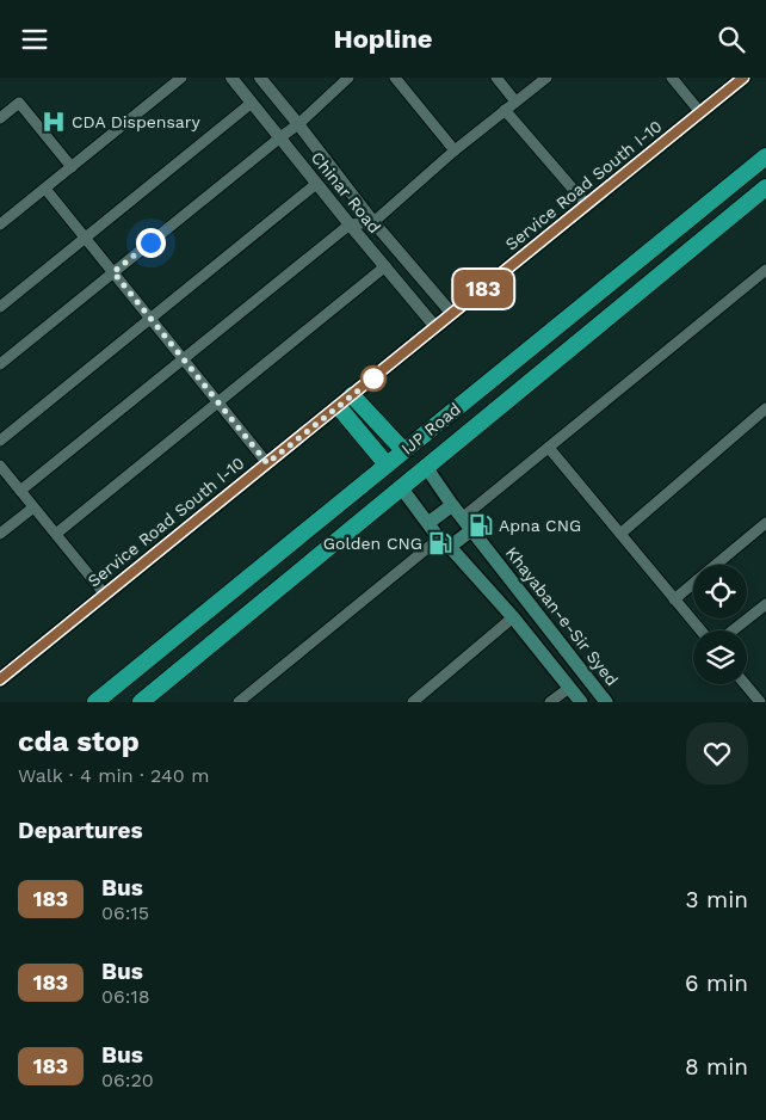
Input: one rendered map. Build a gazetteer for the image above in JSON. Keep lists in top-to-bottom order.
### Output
{
  "streets": {
    "highway": ["IJP Road"],
    "main road": ["Service Road South I-10", "Khayaban-e-Sir Syed"],
    "street": ["Chinar Road"]
  },
  "crossings": [
    ["Service Road South I-10", "Chinar Road"],
    ["IJP Road", "Khayaban-e-Sir Syed"]
  ],
  "places": {
    "hospital": ["CDA Dispensary"],
    "fuel station": ["Apna CNG", "Golden CNG"]
  },
  "lines": ["bus line 183"],
  "page": {
    "header": "Hopline",
    "on_map": "183",
    "heading": [
      ["cda stop", "Walk · 4 min · 240 m"],
      "Departures"
    ],
    "list": [
      {
        "mark": "183",
        "name": "Bus",
        "note": "06:15",
        "value": "3 min"
      },
      {
        "mark": "183",
        "name": "Bus",
        "note": "06:18",
        "value": "6 min"
      },
      {
        "mark": "183",
        "name": "Bus",
        "note": "06:20",
        "value": "8 min"
      }
    ]
  }
}
